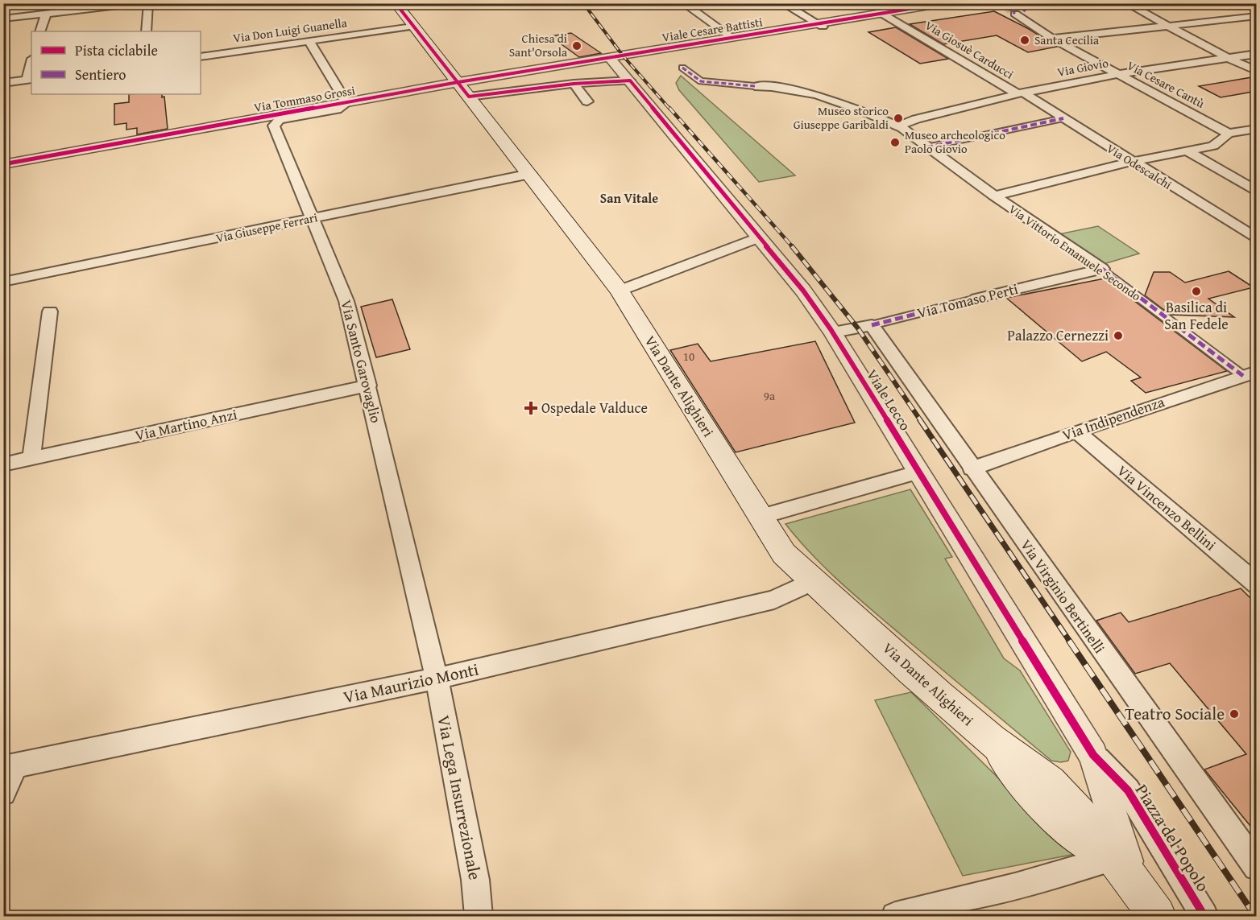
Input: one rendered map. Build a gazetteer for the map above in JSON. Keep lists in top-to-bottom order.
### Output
{
  "streets": {
    "main road": ["Via Dante Alighieri"],
    "street": [
      "Viale Cesare Battisti",
      "Via Don Luigi Guanella",
      "Via Giosuè Carducci",
      "Via Giovio",
      "Via Cesare Cantù",
      "Via Tommaso Grossi",
      "Via Odescalchi",
      "Via Giuseppe Ferrari",
      "Via Vittorio Emanuele Secondo",
      "Via Tomaso Perti",
      "Via Santo Garovaglio",
      "Viale Lecco",
      "Via Indipendenza",
      "Via Martino Anzi",
      "Via Vincenzo Bellini",
      "Via Virginio Bertinelli",
      "Via Maurizio Monti",
      "Via Lega Insurrezionale",
      "Piazza del Popolo"
    ]
  },
  "crossings": [
    ["Viale Cesare Battisti", "Via Giosuè Carducci"],
    ["Viale Cesare Battisti", "Via Tommaso Grossi"],
    ["Viale Cesare Battisti", "Viale Lecco"],
    ["Via Don Luigi Guanella", "Via Dante Alighieri"],
    ["Via Giosuè Carducci", "Via Giovio"],
    ["Via Giosuè Carducci", "Via Odescalchi"],
    ["Via Giovio", "Via Cesare Cantù"],
    ["Via Giovio", "Via Odescalchi"],
    ["Via Giovio", "Via Vittorio Emanuele Secondo"],
    ["Via Tommaso Grossi", "Via Santo Garovaglio"],
    ["Via Tommaso Grossi", "Via Dante Alighieri"],
    ["Via Tommaso Grossi", "Viale Lecco"],
    ["Via Giuseppe Ferrari", "Via Santo Garovaglio"],
    ["Via Giuseppe Ferrari", "Via Dante Alighieri"],
    ["Via Vittorio Emanuele Secondo", "Via Tomaso Perti"],
    ["Via Vittorio Emanuele Secondo", "Via Indipendenza"],
    ["Via Tomaso Perti", "Viale Lecco"],
    ["Via Tomaso Perti", "Via Virginio Bertinelli"],
    ["Via Santo Garovaglio", "Via Martino Anzi"],
    ["Via Santo Garovaglio", "Via Maurizio Monti"],
    ["Via Santo Garovaglio", "Via Lega Insurrezionale"],
    ["Via Dante Alighieri", "Via Maurizio Monti"],
    ["Viale Lecco", "Piazza del Popolo"],
    ["Via Indipendenza", "Via Vincenzo Bellini"],
    ["Via Indipendenza", "Via Virginio Bertinelli"],
    ["Via Maurizio Monti", "Via Lega Insurrezionale"]
  ],
  "districts": ["San Vitale"],
  "places": {
    "other": [
      "Santa Cecilia",
      "Chiesa di Sant'Orsola",
      "Museo storico Giuseppe Garibaldi",
      "Museo archeologico Paolo Giovio",
      "Basilica di San Fedele",
      "Palazzo Cernezzi",
      "Teatro Sociale"
    ],
    "health": ["Ospedale Valduce"]
  },
  "house_numbers": ["10", "9a"],
  "legend": ["Pista ciclabile", "Sentiero"]
}
